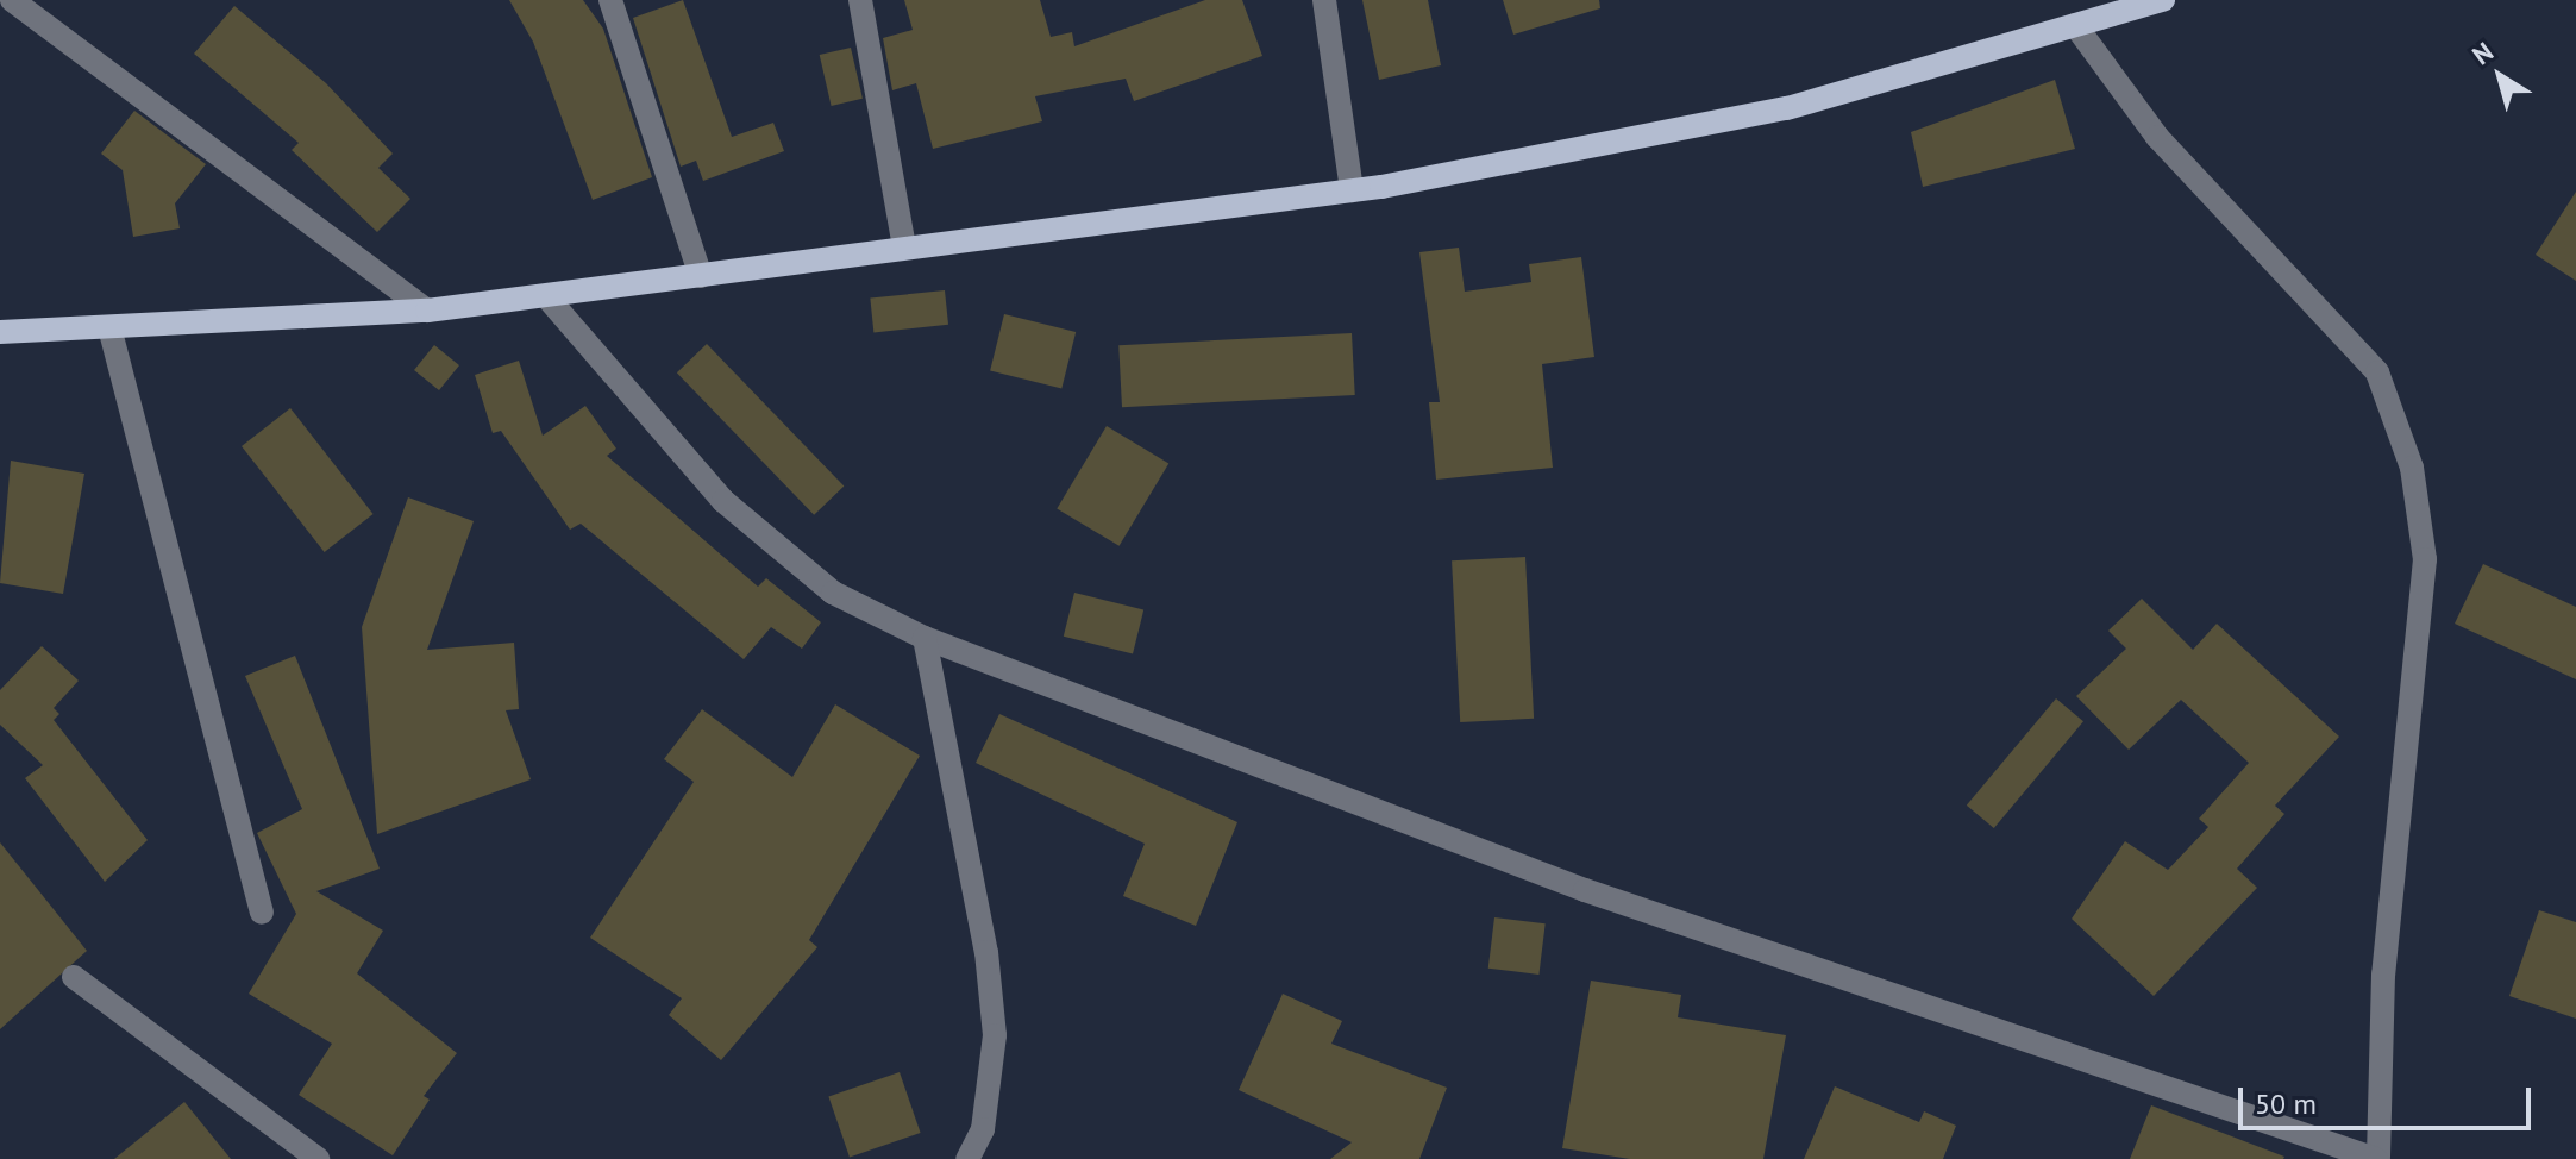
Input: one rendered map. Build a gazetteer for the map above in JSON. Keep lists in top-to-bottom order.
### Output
{
  "scale_bar": "50 m",
  "north": "top left"
}
